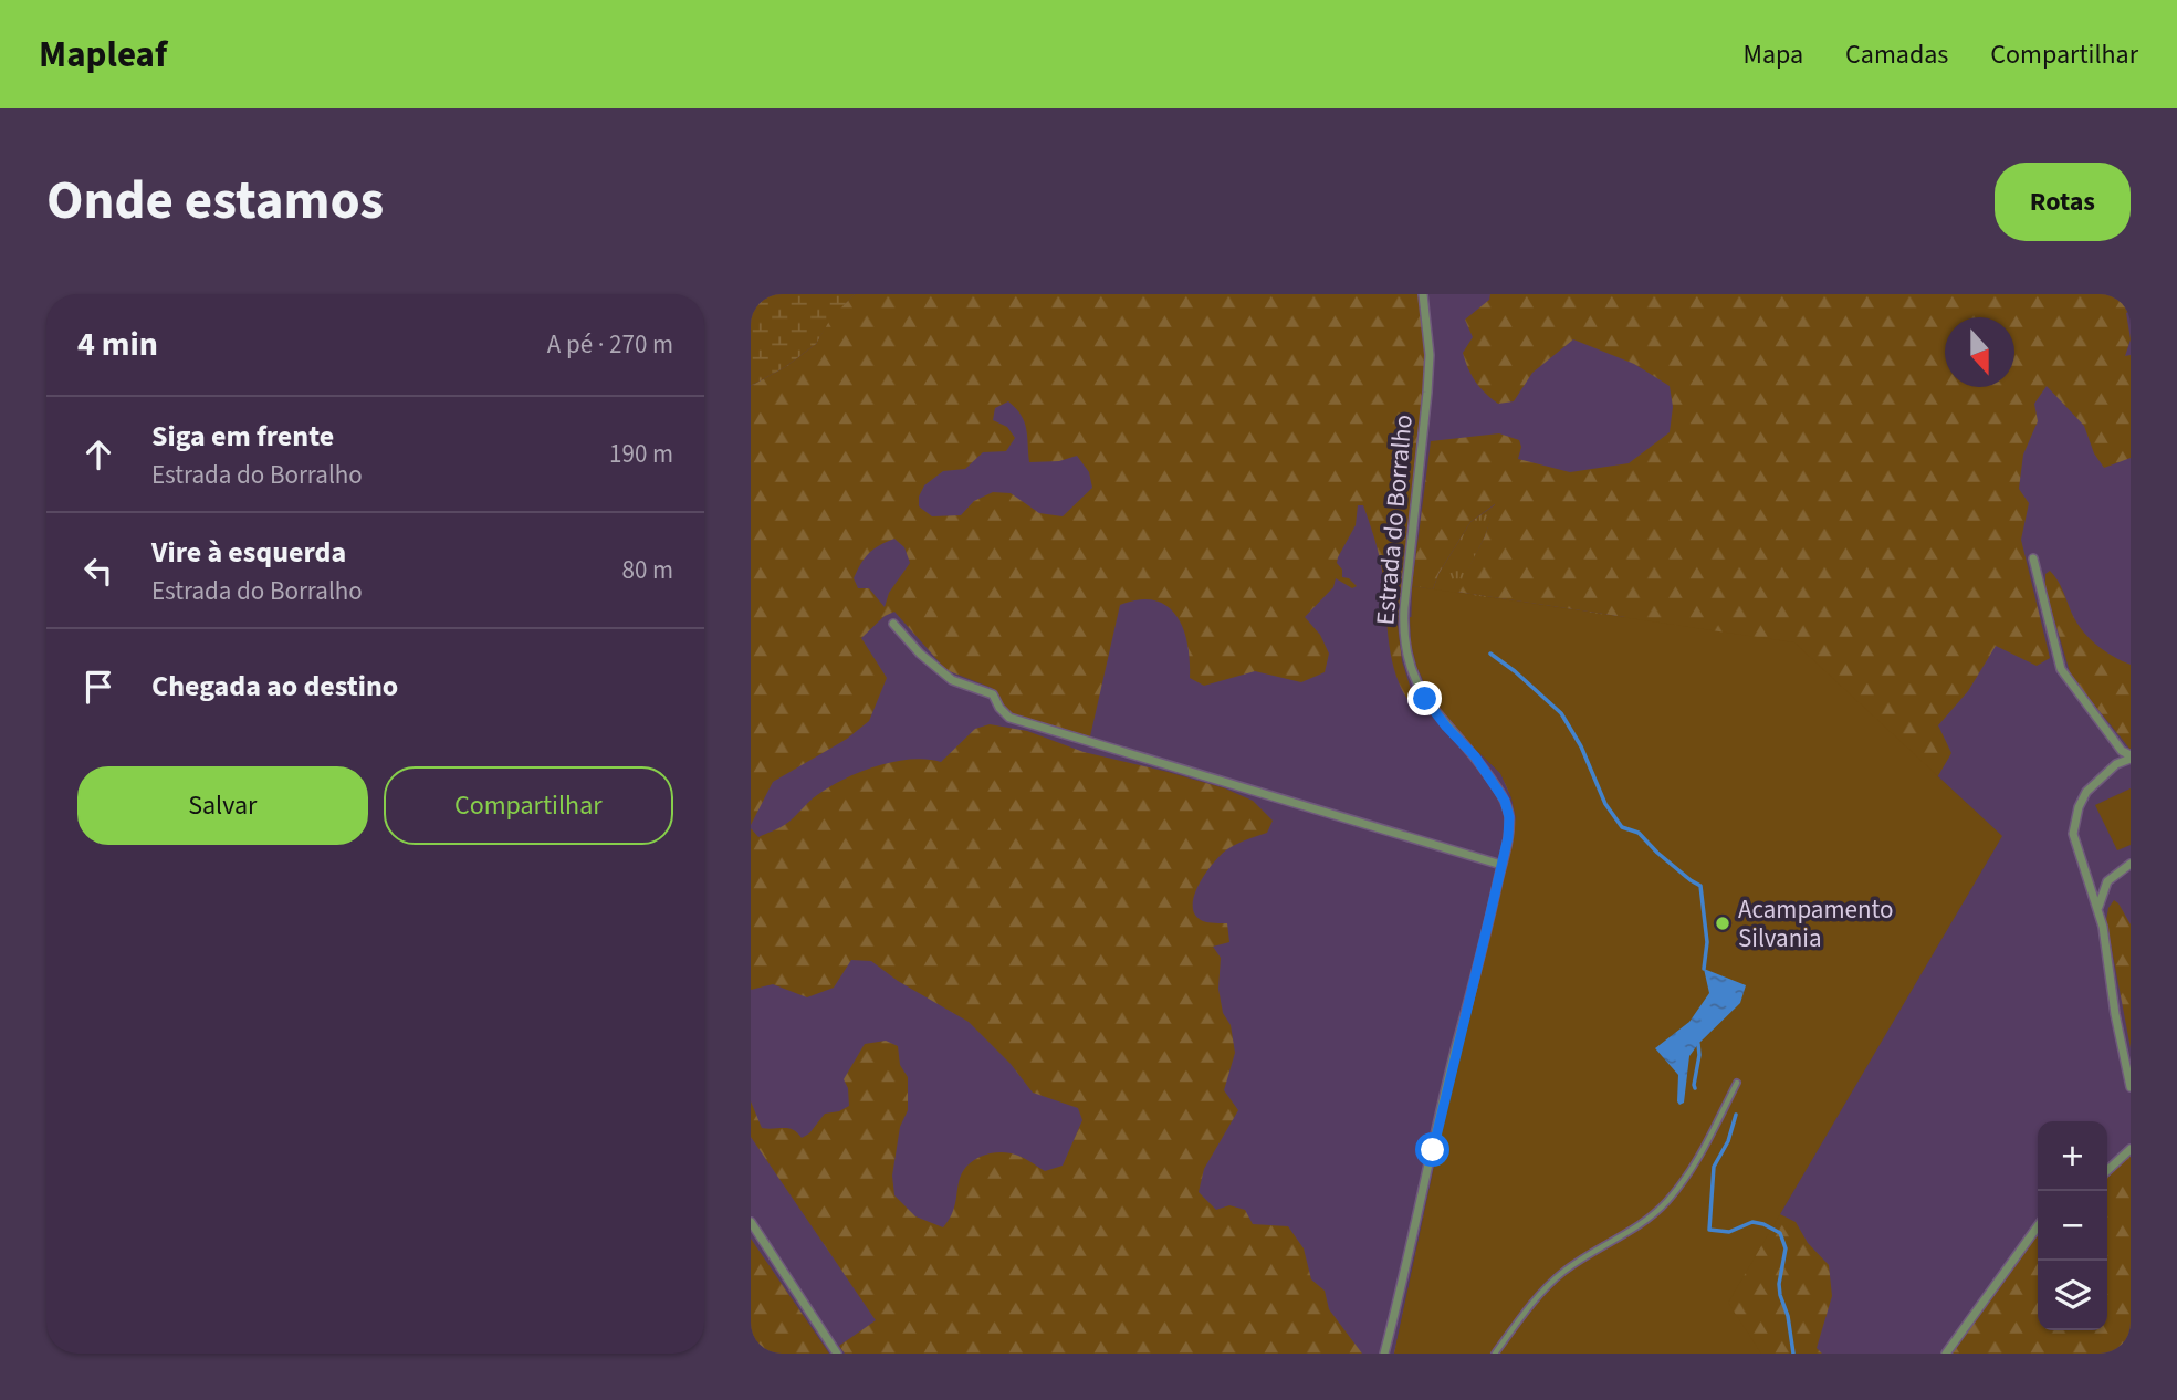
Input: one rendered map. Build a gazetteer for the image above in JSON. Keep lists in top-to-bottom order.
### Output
{
  "streets": {
    "street": ["Estrada do Borralho"]
  },
  "places": ["Acampamento Silvania"],
  "north": "bottom",
  "page": {
    "header": "Mapleaf",
    "nav": ["Mapa", "Camadas", "Compartilhar"],
    "title": "Onde estamos",
    "buttons": [
      "Rotas",
      ["Salvar", "Compartilhar"]
    ],
    "heading": ["4 min", "A pé · 270 m"],
    "list": [
      ["Siga em frente", "Estrada do Borralho", "190 m"],
      ["Vire à esquerda", "Estrada do Borralho", "80 m"],
      "Chegada ao destino"
    ],
    "map_buttons": ["+", "−"]
  }
}
